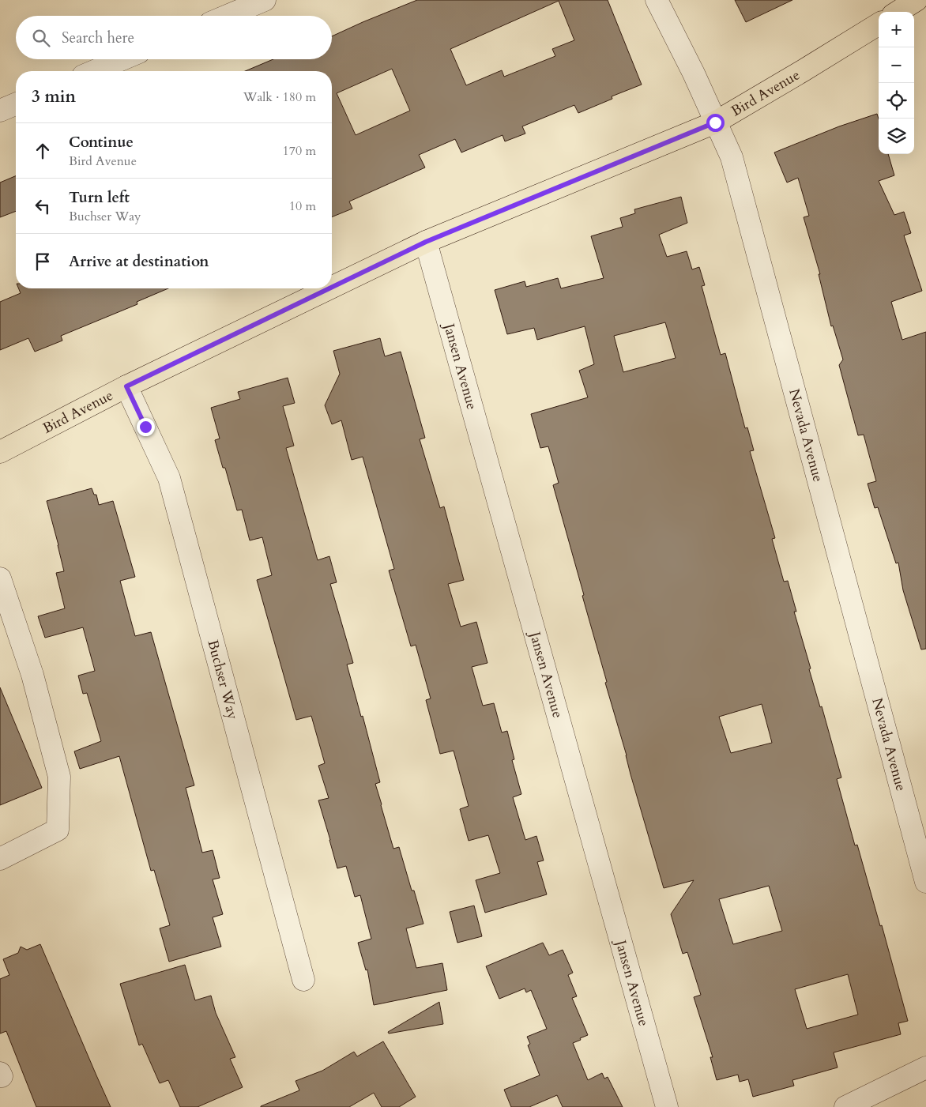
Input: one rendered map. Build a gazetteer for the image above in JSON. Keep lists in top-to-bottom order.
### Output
{
  "streets": {
    "main road": ["Bird Avenue"],
    "street": ["Jansen Avenue", "Nevada Avenue", "Buchser Way"]
  },
  "crossings": [
    ["Bird Avenue", "Jansen Avenue"],
    ["Bird Avenue", "Nevada Avenue"],
    ["Bird Avenue", "Buchser Way"]
  ],
  "page": {
    "map_buttons": ["+", "−"],
    "search": "Search here",
    "heading": ["3 min", "Walk · 180 m"],
    "list": [
      ["Continue", "Bird Avenue", "170 m"],
      ["Turn left", "Buchser Way", "10 m"],
      "Arrive at destination"
    ]
  }
}
